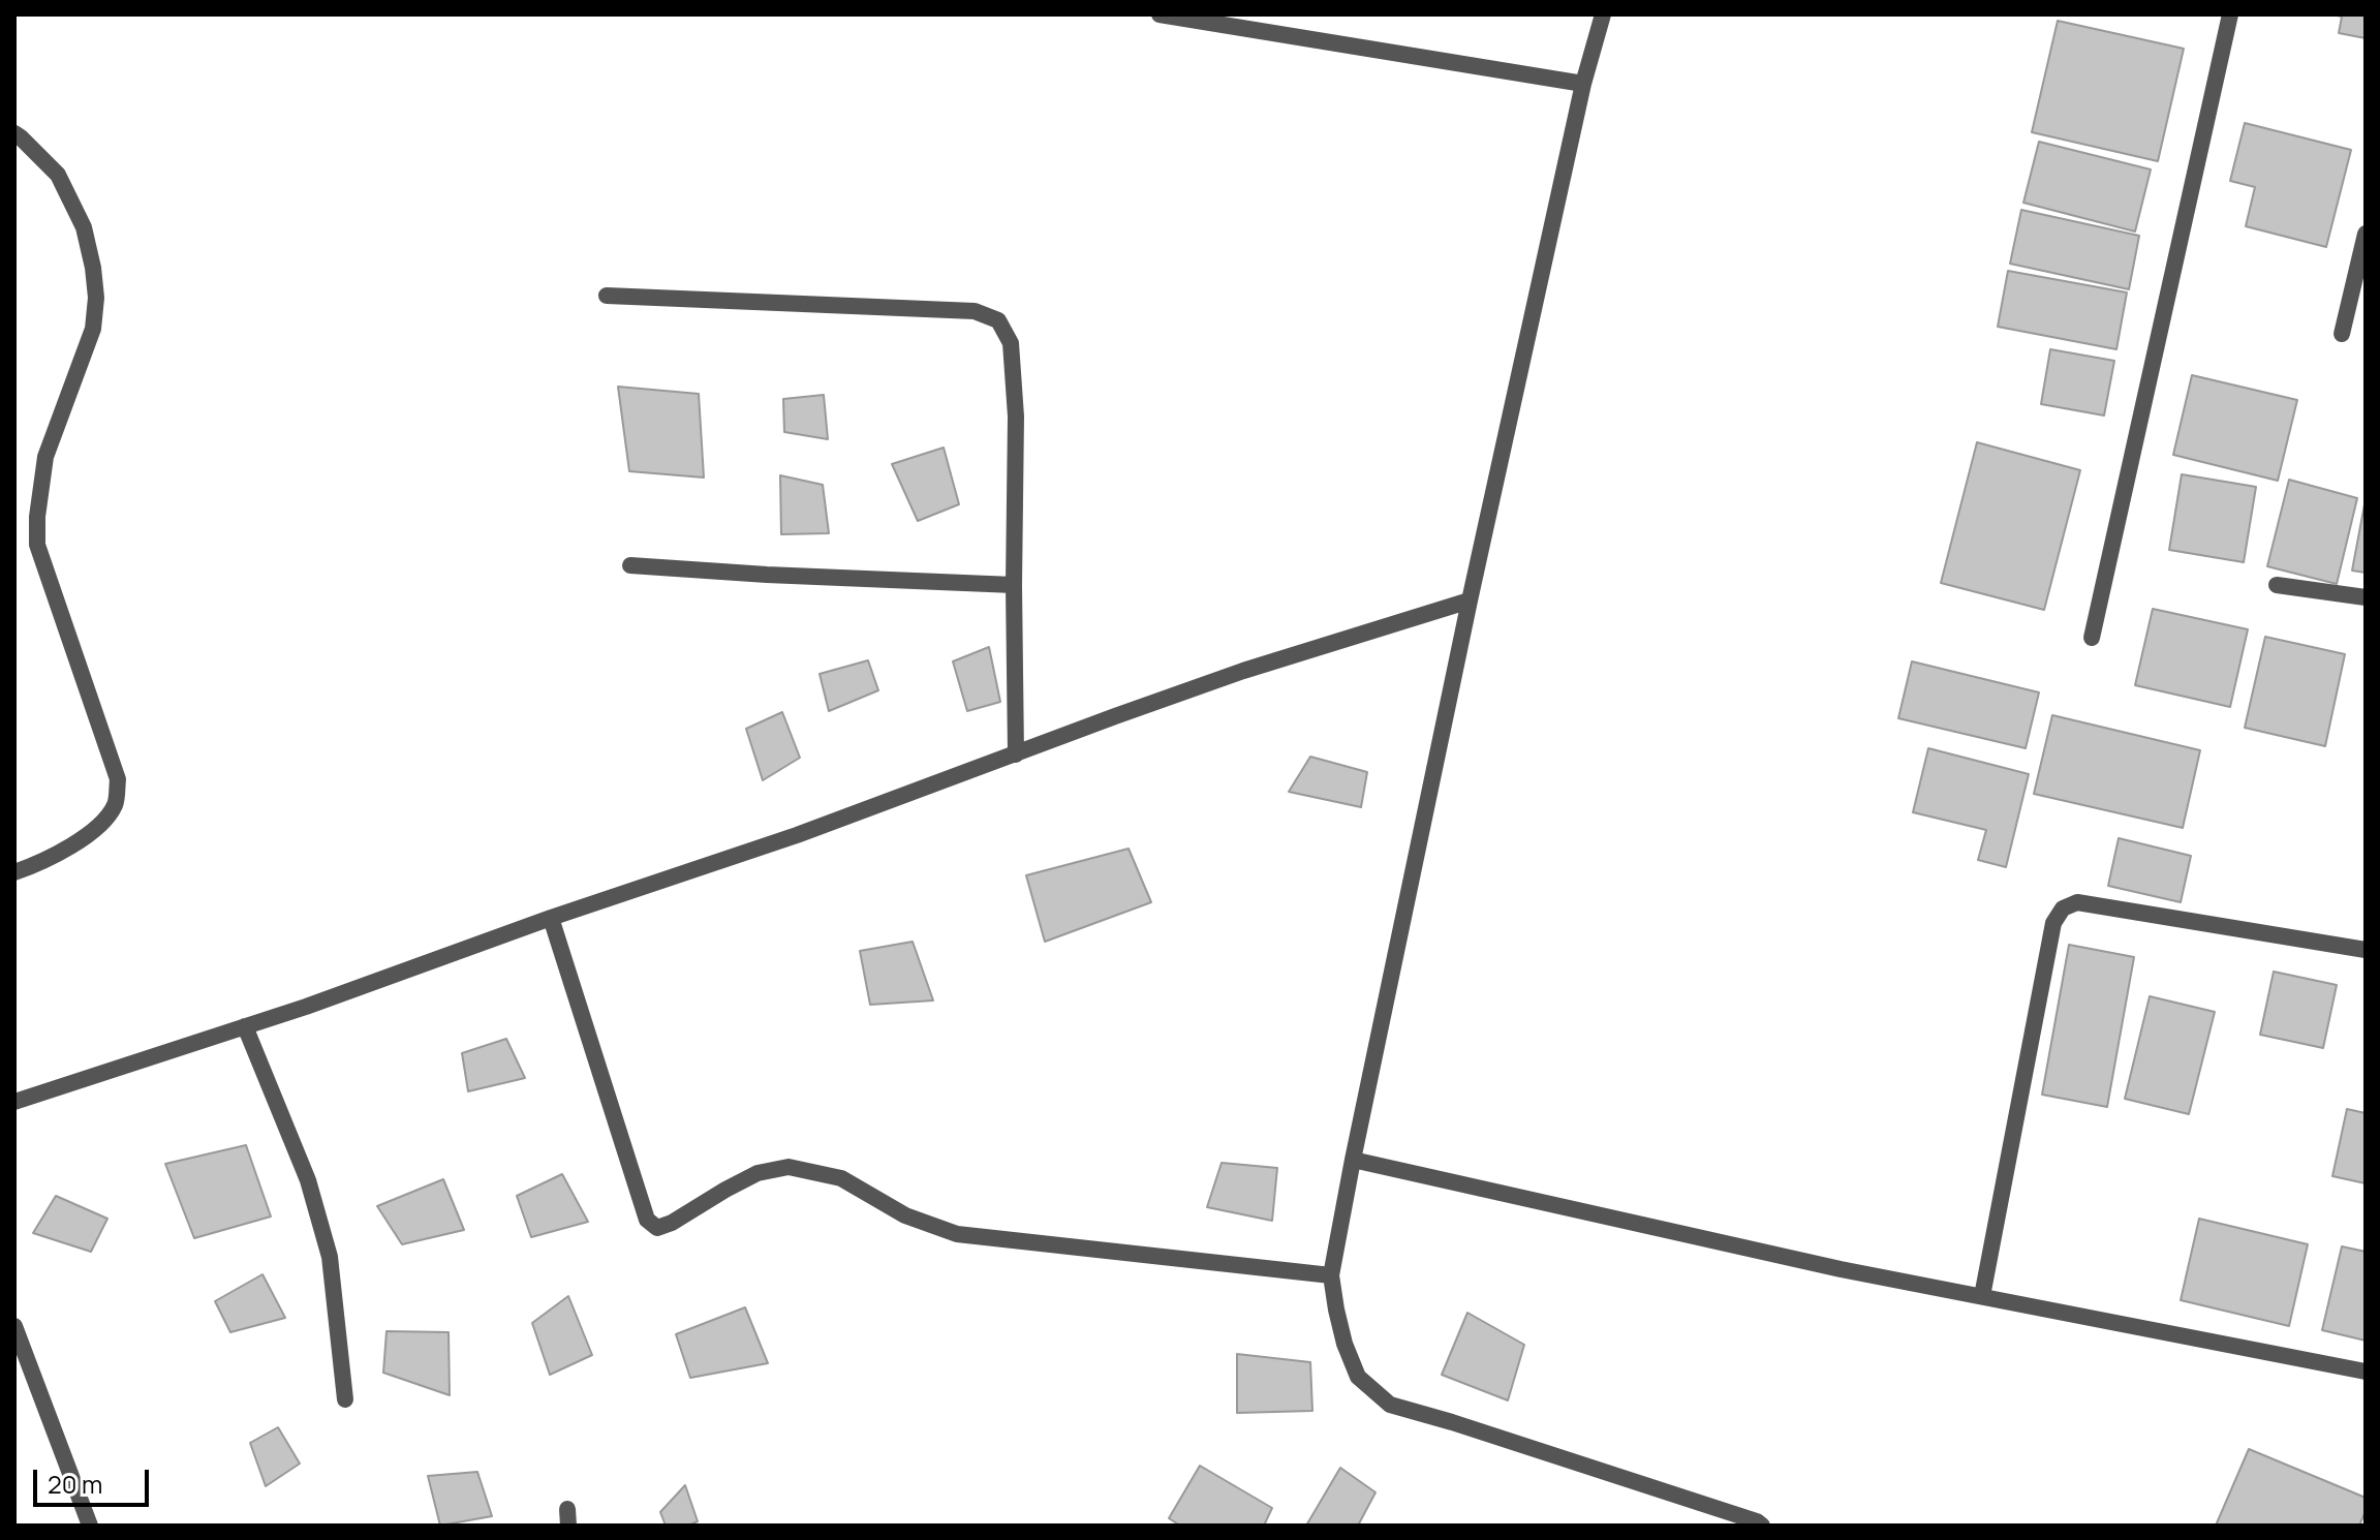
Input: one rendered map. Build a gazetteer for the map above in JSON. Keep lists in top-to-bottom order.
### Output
{
  "scale_bar": "20 m"
}
